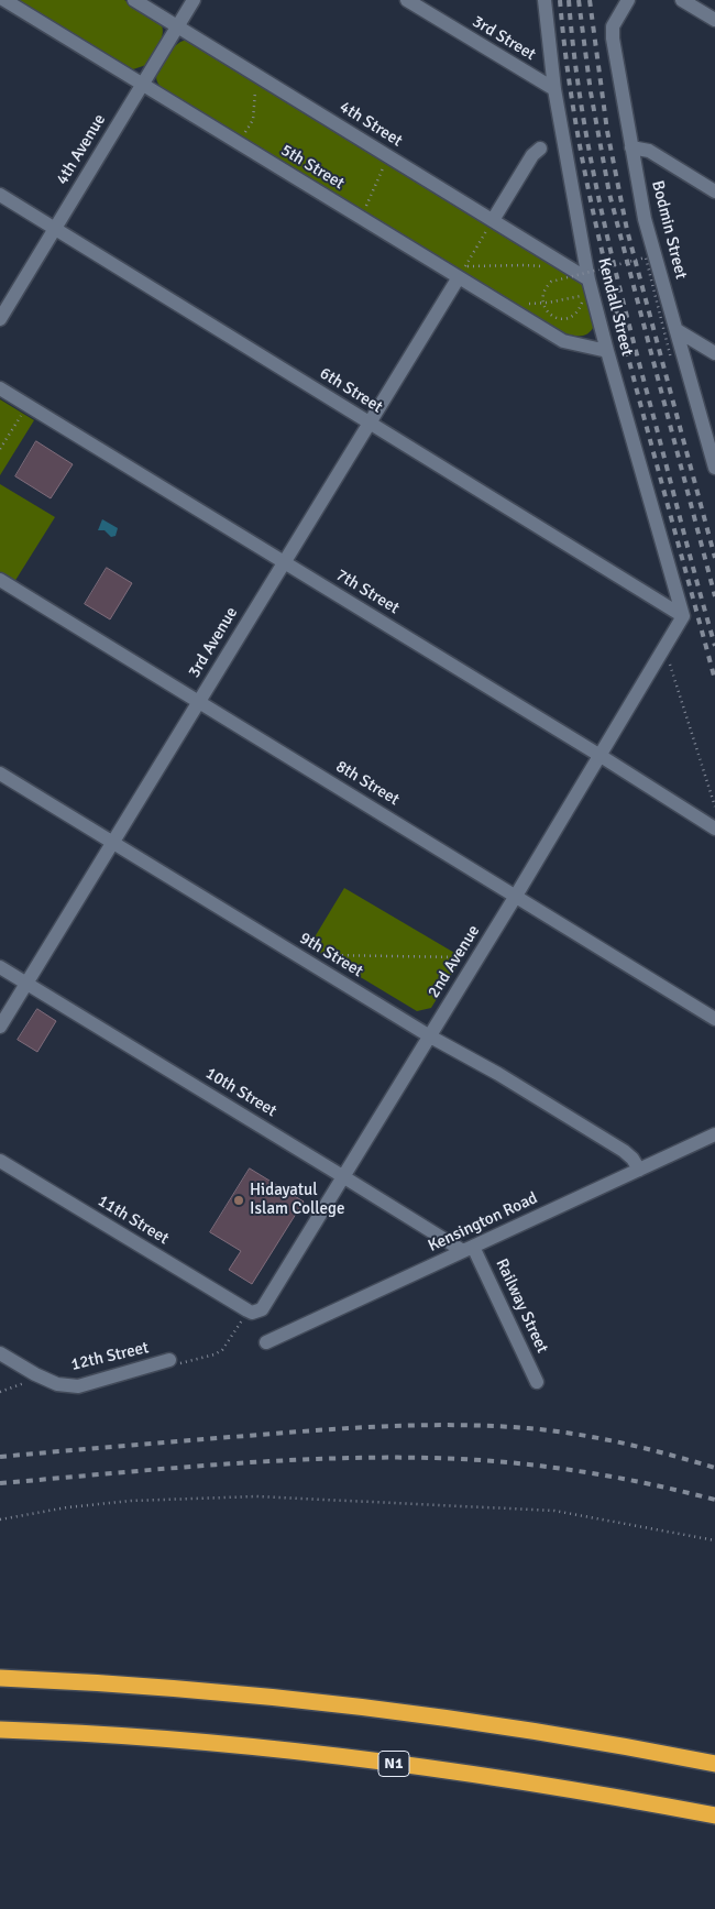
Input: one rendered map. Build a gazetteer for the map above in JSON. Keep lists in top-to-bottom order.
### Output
{
  "streets": {
    "highway": ["N1"],
    "street": [
      "3rd Street",
      "4th Street",
      "4th Avenue",
      "5th Street",
      "Bodmin Street",
      "Kendall Street",
      "6th Street",
      "7th Street",
      "3rd Avenue",
      "8th Street",
      "9th Street",
      "2nd Avenue",
      "10th Street",
      "11th Street",
      "Kensington Road",
      "Railway Street",
      "12th Street"
    ]
  },
  "crossings": [
    ["3rd Street", "Kendall Street"],
    ["4th Street", "4th Avenue"],
    ["4th Street", "Kendall Street"],
    ["4th Avenue", "5th Street"],
    ["4th Avenue", "6th Street"],
    ["5th Street", "Kendall Street"],
    ["5th Street", "3rd Avenue"],
    ["Kendall Street", "6th Street"],
    ["Kendall Street", "2nd Avenue"],
    ["6th Street", "3rd Avenue"],
    ["6th Street", "2nd Avenue"],
    ["7th Street", "3rd Avenue"],
    ["7th Street", "2nd Avenue"],
    ["3rd Avenue", "8th Street"],
    ["3rd Avenue", "9th Street"],
    ["3rd Avenue", "10th Street"],
    ["8th Street", "2nd Avenue"],
    ["9th Street", "2nd Avenue"],
    ["9th Street", "Kensington Road"],
    ["2nd Avenue", "10th Street"],
    ["2nd Avenue", "11th Street"],
    ["10th Street", "Kensington Road"],
    ["10th Street", "Railway Street"],
    ["Kensington Road", "Railway Street"]
  ],
  "places": ["Hidayatul Islam College"]
}
